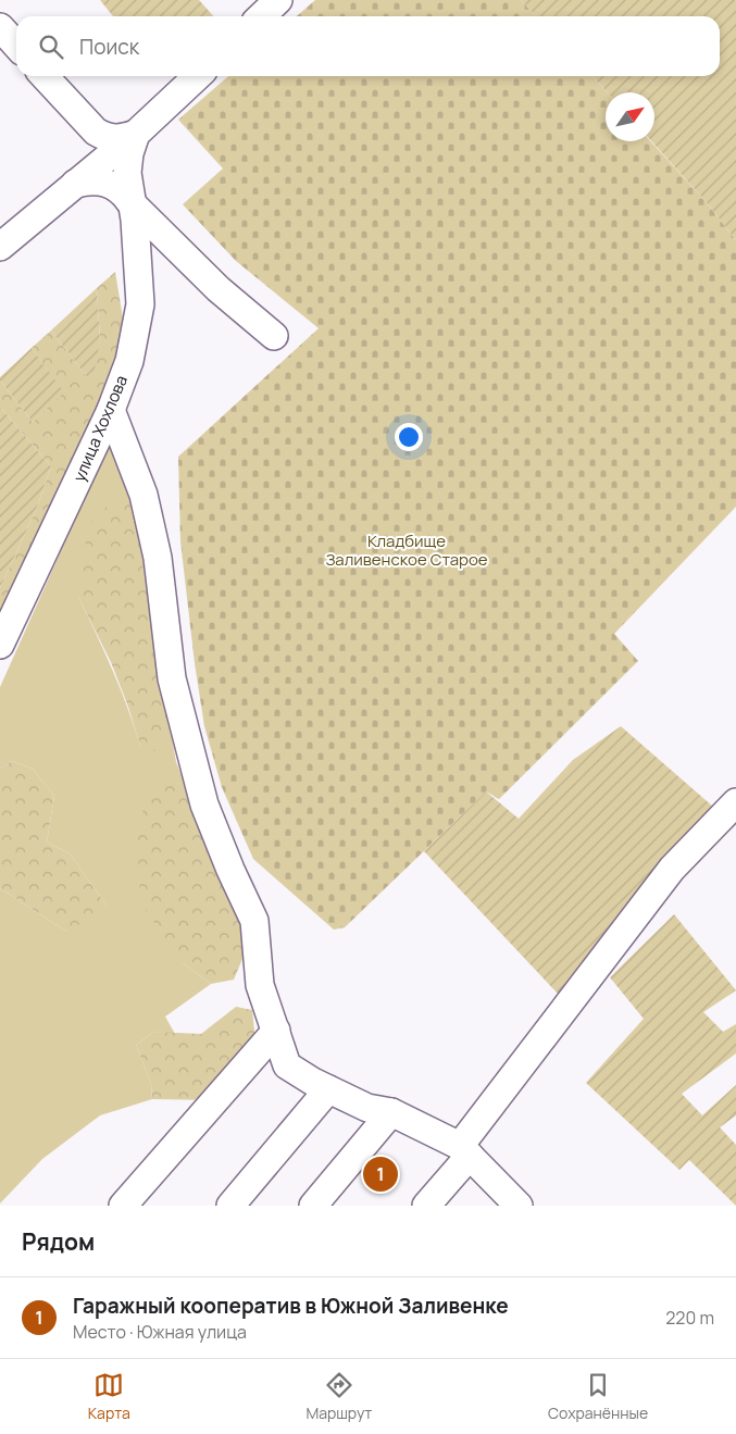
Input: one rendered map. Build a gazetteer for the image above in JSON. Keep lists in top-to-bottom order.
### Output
{
  "streets": {
    "street": ["улица Хохлова"]
  },
  "parks": ["Кладбище Заливенское Старое"],
  "north": "top right",
  "page": {
    "search": "Поиск",
    "pins": "1",
    "heading": "Рядом",
    "list": [
      {
        "mark": "1",
        "name": "Гаражный кооператив в Южной Заливенке",
        "note": "Место · Южная улица",
        "value": "220 m"
      }
    ],
    "nav": ["Карта", "Маршрут", "Сохранённые"]
  }
}
